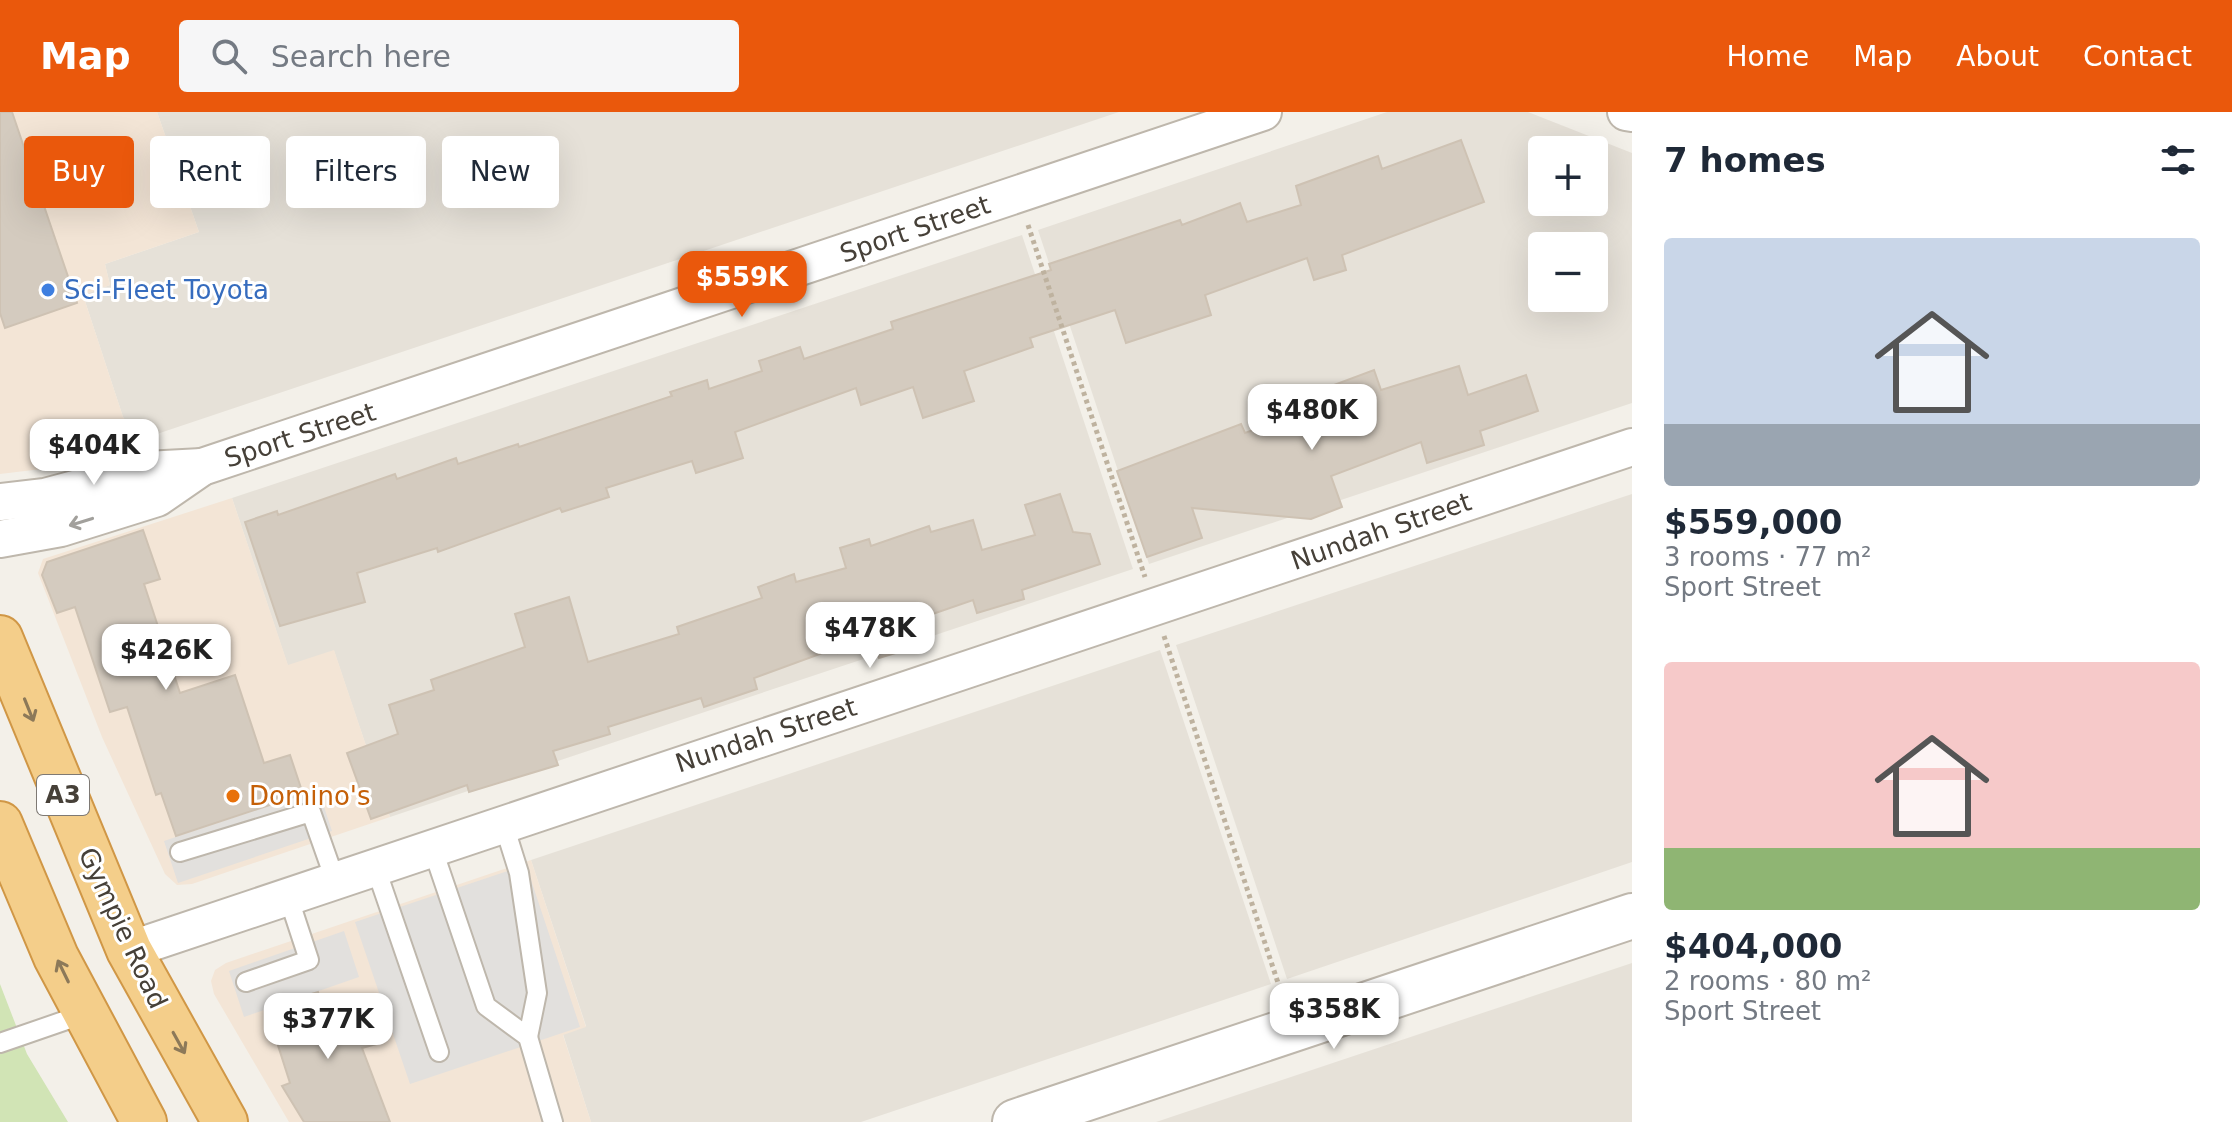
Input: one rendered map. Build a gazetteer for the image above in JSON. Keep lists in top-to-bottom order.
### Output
{
  "streets": {
    "highway": ["A3", "Gympie Road"],
    "street": ["Sport Street", "Nundah Street"]
  },
  "crossings": [
    ["Nundah Street", "Gympie Road"]
  ],
  "places": ["Sci-Fleet Toyota", "Domino's"],
  "page": {
    "header": "Map",
    "search": "Search here",
    "nav": [
      "Home",
      "Map",
      "About",
      "Contact"
    ],
    "heading": "7 homes",
    "map_buttons": ["+", "−"],
    "chip": [
      "Buy",
      "Rent",
      "Filters",
      "New"
    ],
    "list": [
      {
        "name": "$559,000",
        "note": "3 rooms · 77 m² · Sport Street"
      },
      {
        "name": "$404,000",
        "note": "2 rooms · 80 m² · Sport Street"
      }
    ],
    "price": [
      "$559K",
      "$480K",
      "$404K",
      "$478K",
      "$426K",
      "$358K",
      "$377K"
    ]
  }
}
